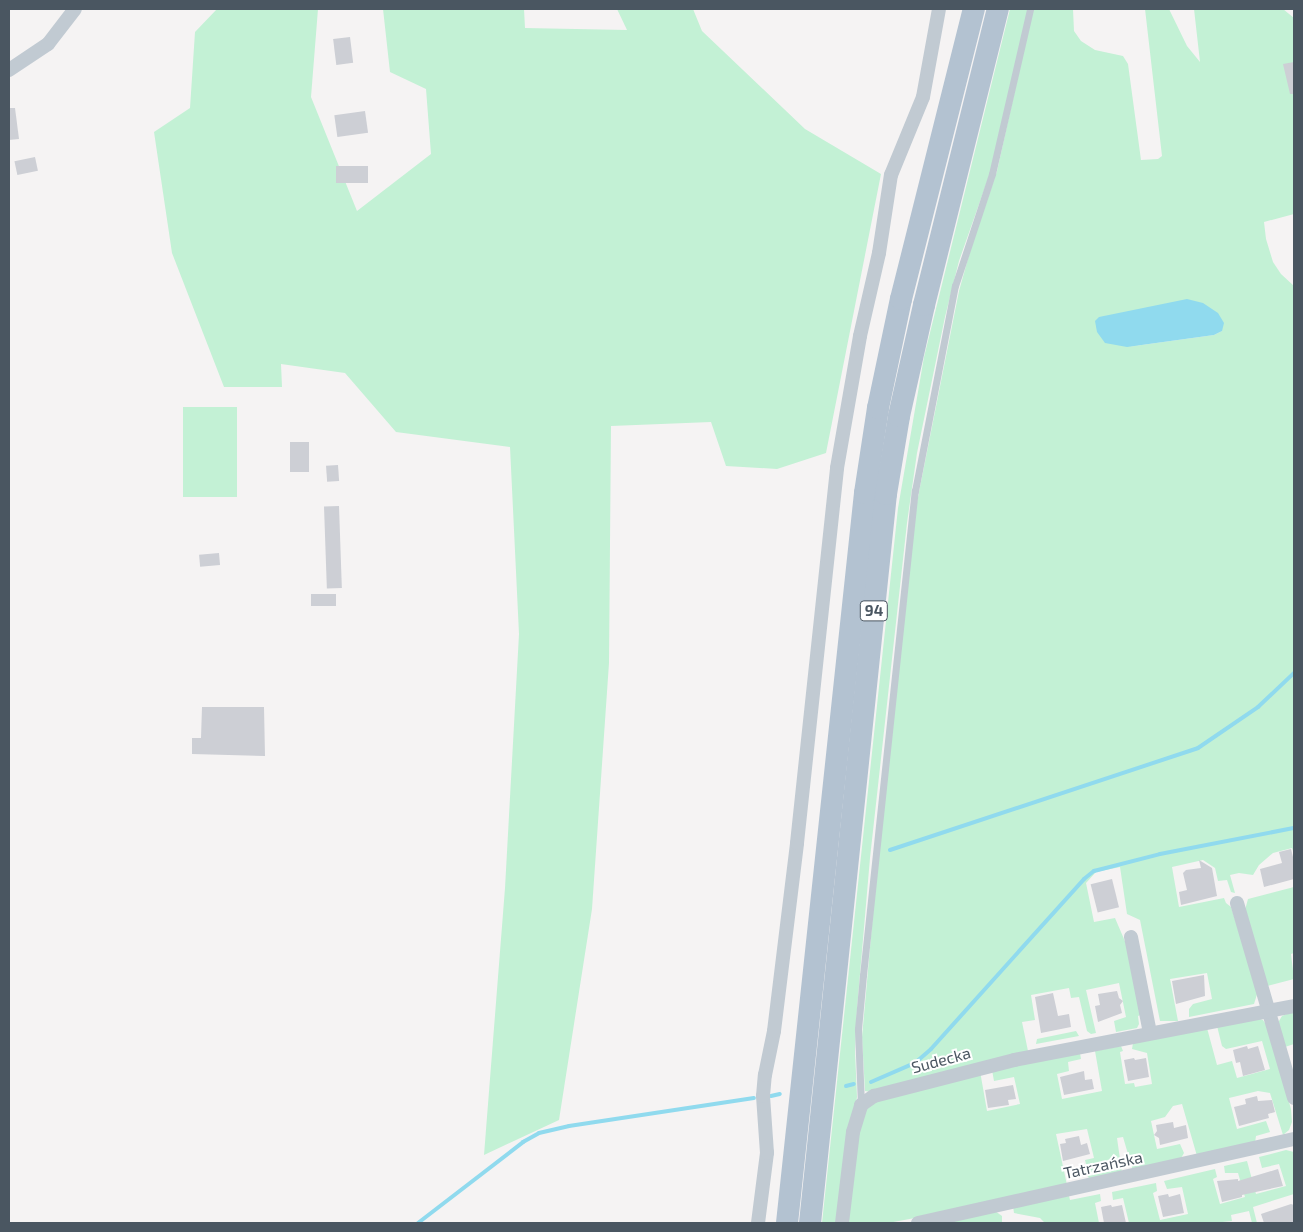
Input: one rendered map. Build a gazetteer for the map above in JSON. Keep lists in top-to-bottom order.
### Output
{
  "streets": {
    "main road": ["94"],
    "street": ["Sudecka", "Tatrzańska"]
  }
}
